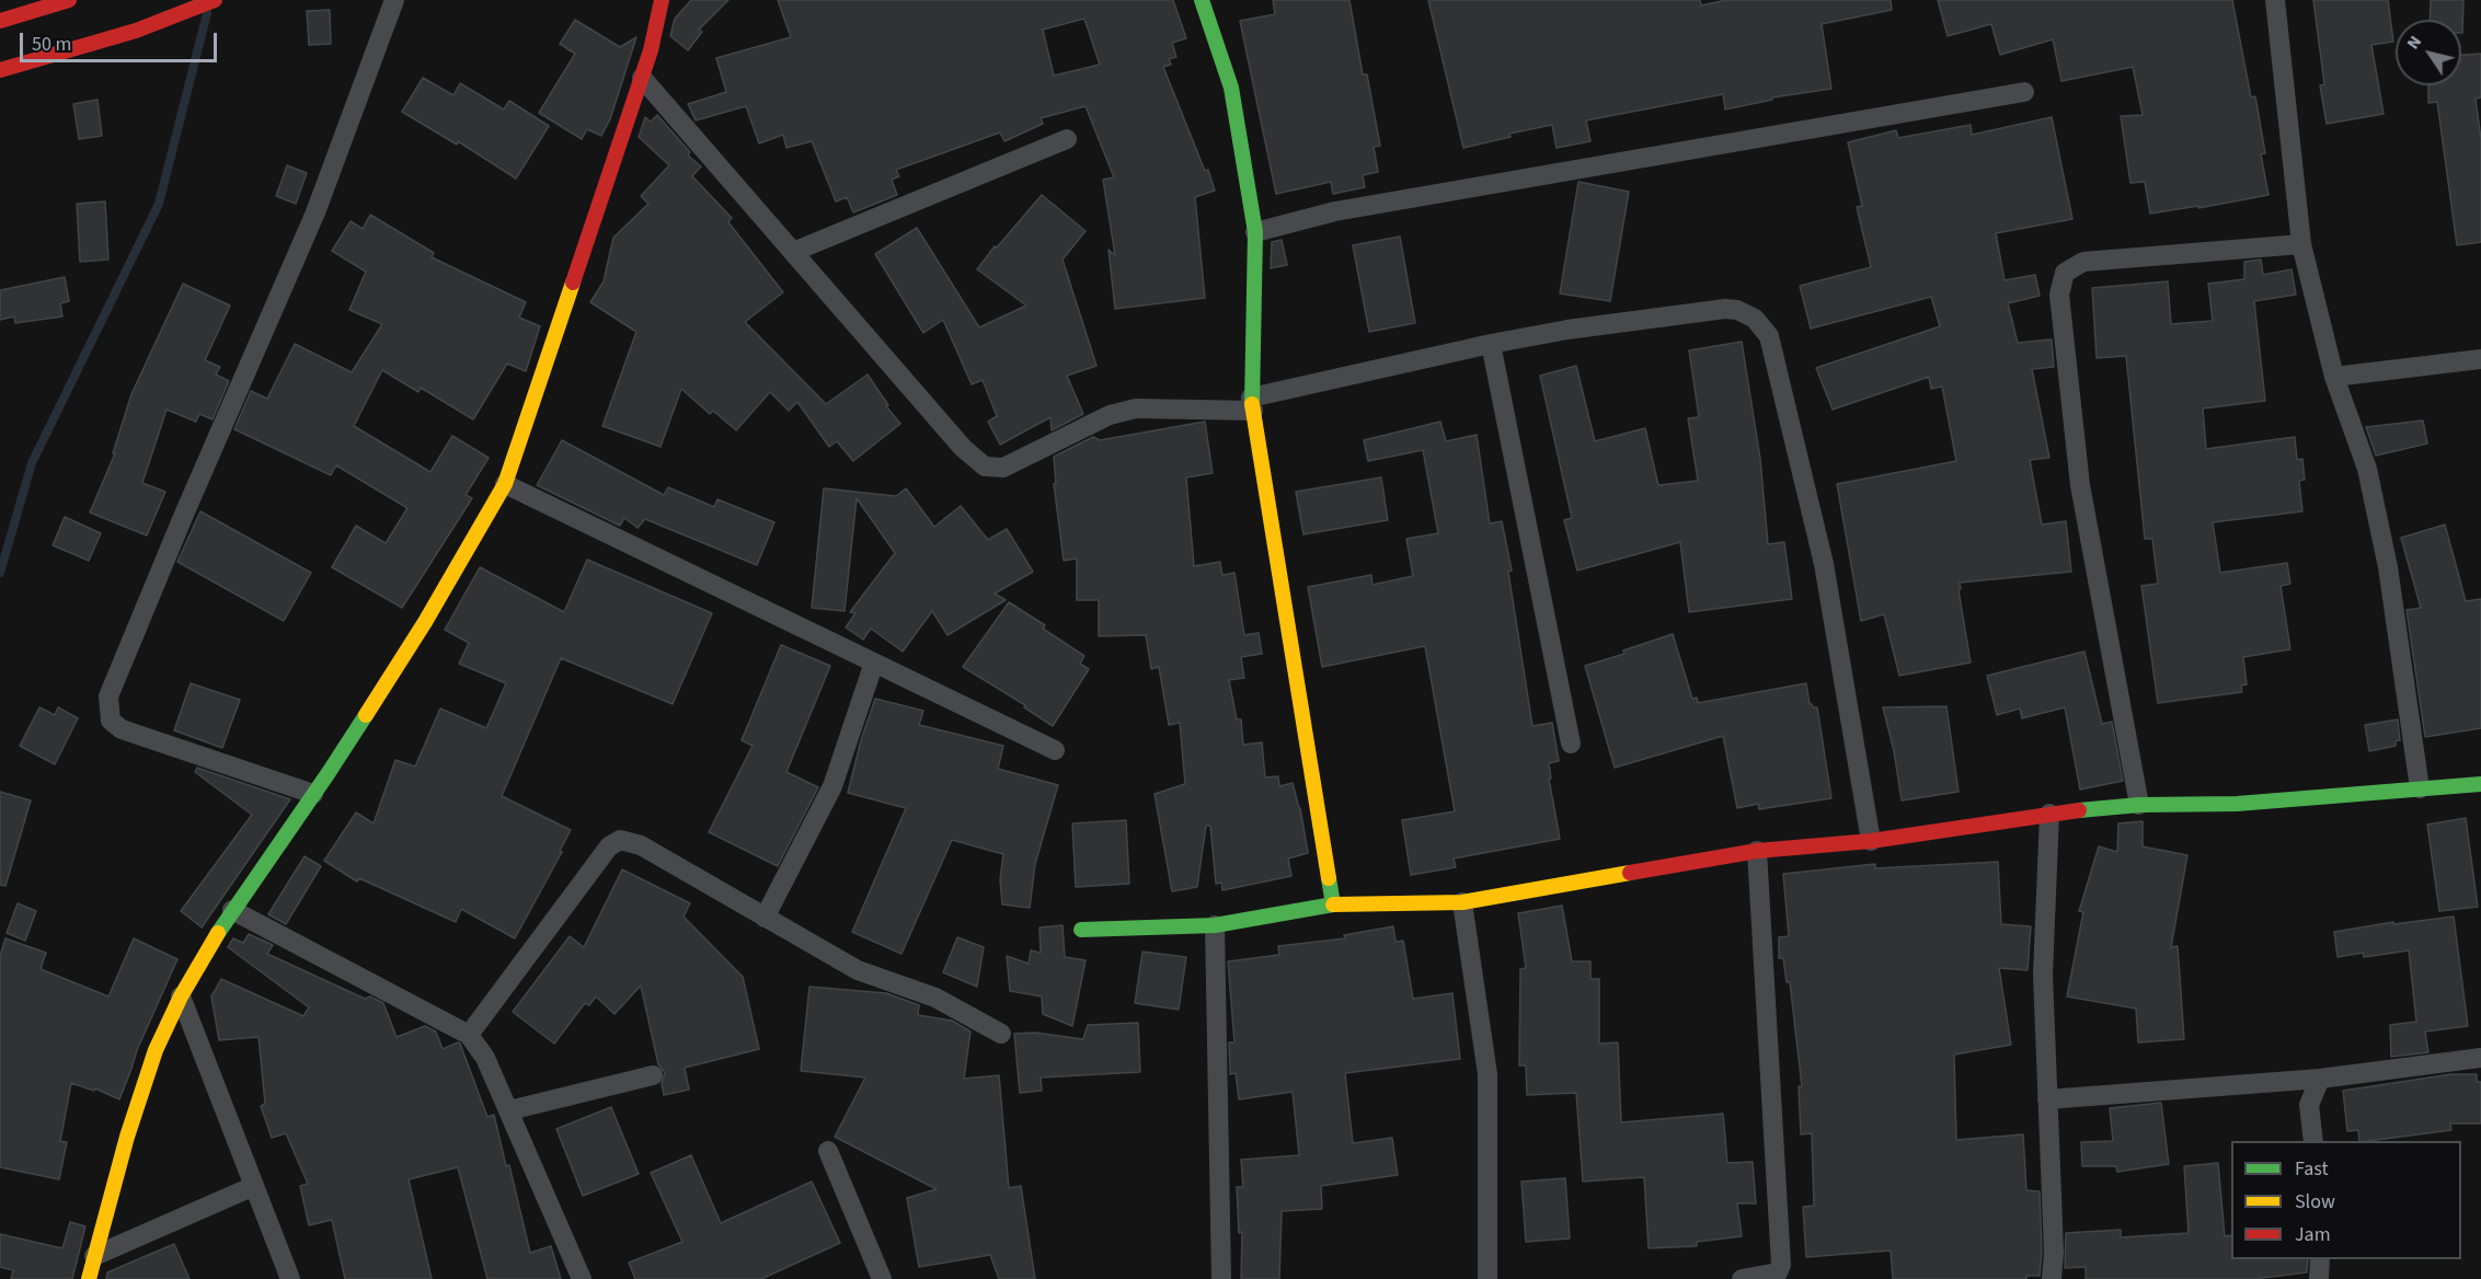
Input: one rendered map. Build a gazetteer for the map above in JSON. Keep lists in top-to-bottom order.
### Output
{
  "legend": ["Fast", "Slow", "Jam"],
  "scale_bar": "50 m",
  "north": "top left"
}
